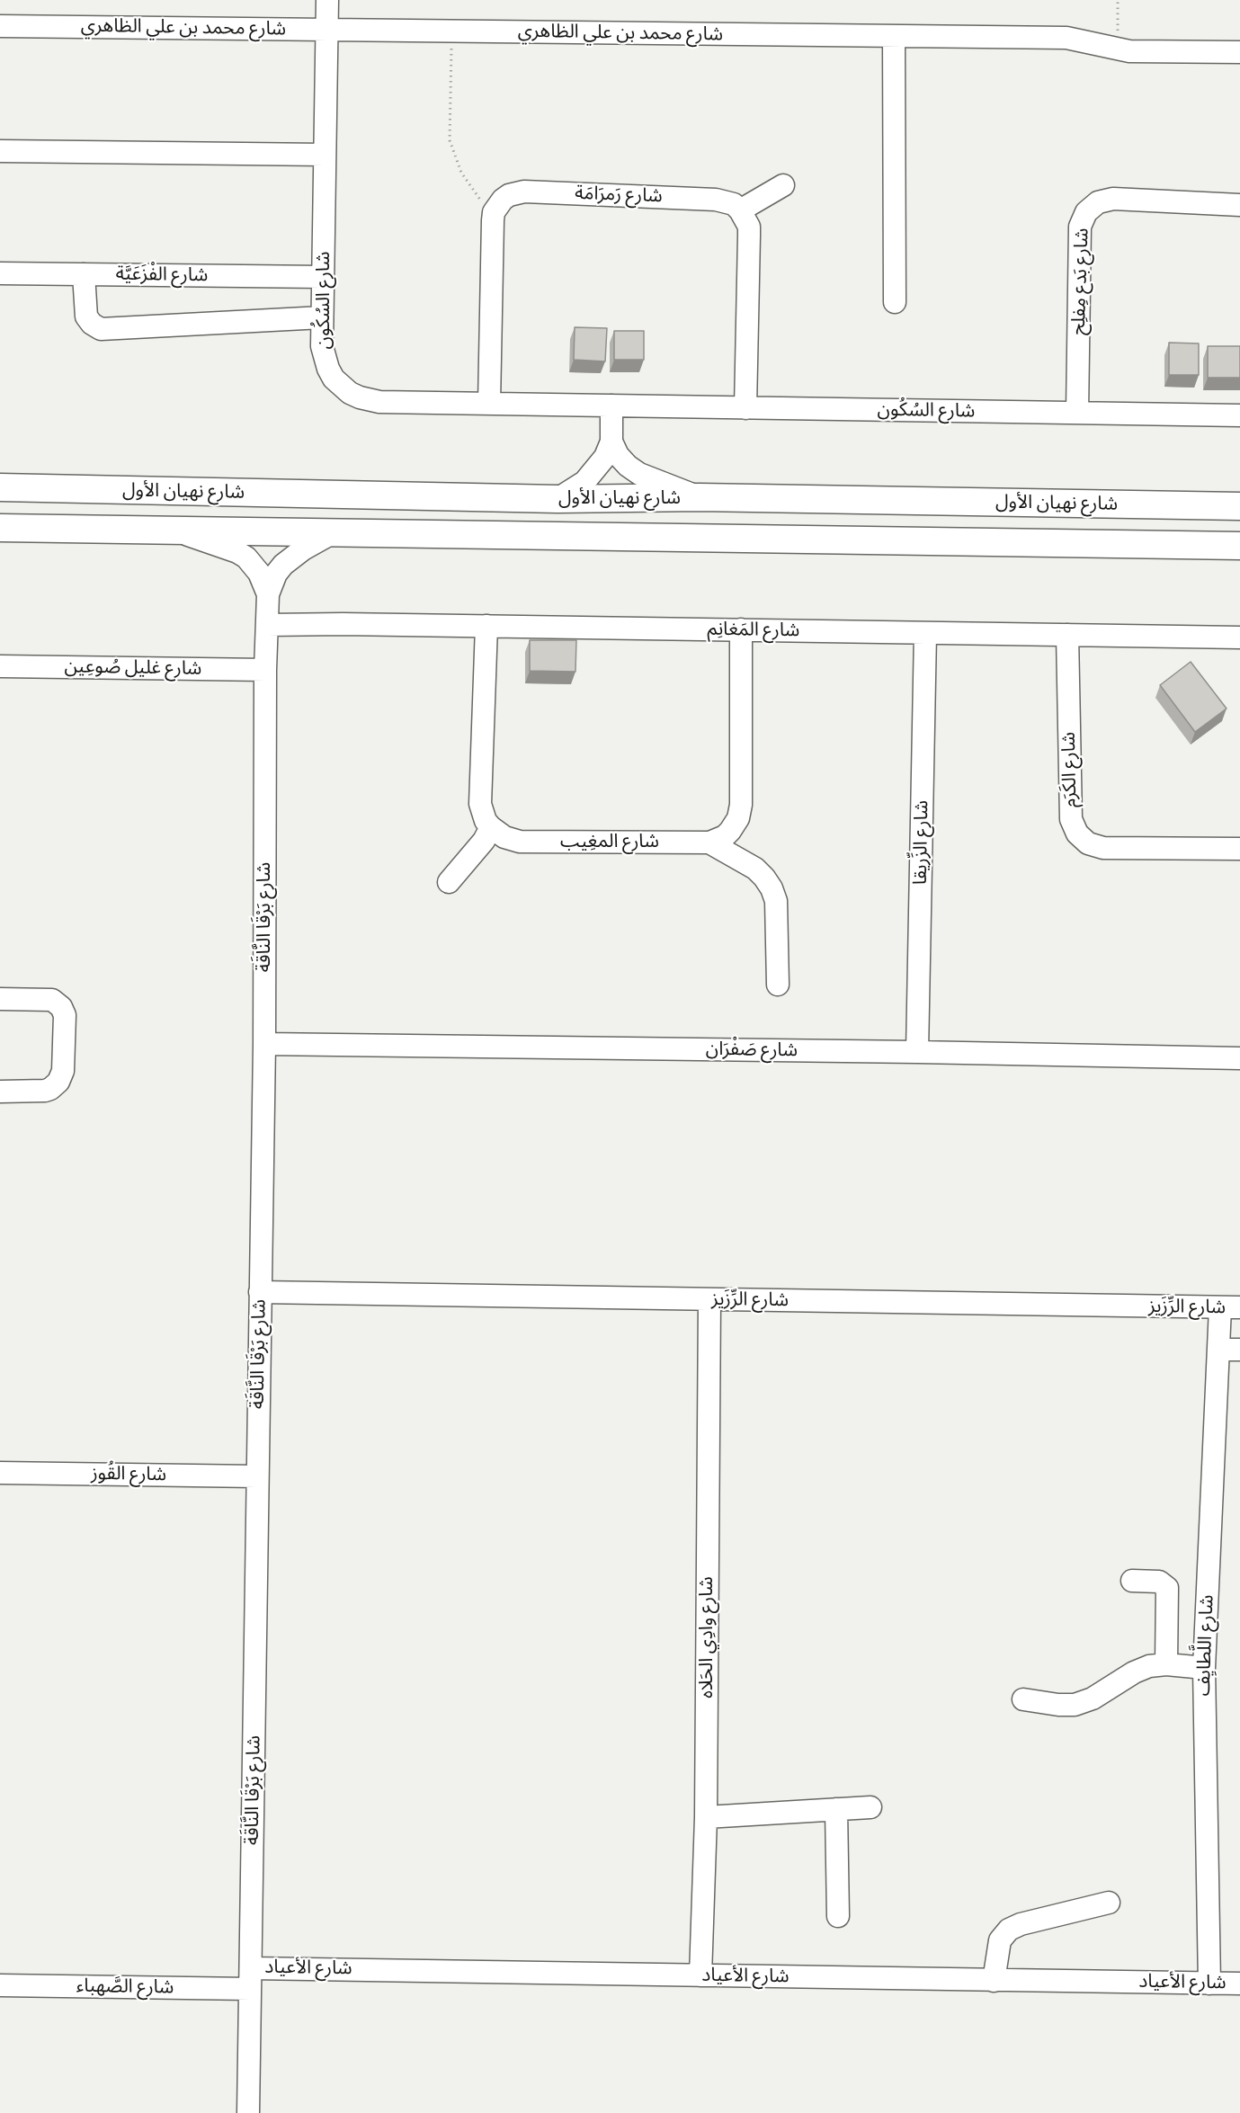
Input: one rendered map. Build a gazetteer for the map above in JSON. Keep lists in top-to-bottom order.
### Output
{
  "streets": {
    "main road": ["شارع نهيان الأول"],
    "street": [
      "شارع محمد بن علي الظاهري",
      "شارع رَمرَامَة",
      "شارع الفْزَعَيَّة",
      "شارع بَدع مِفلِح",
      "شارع السُكُون",
      "شارع المَغانِم",
      "شارع غليل صُوعِين",
      "شارع الكَرَم",
      "شارع المغِيب",
      "شارع الزِّريقا",
      "شارع بَرْقَا النَّاقَة",
      "شارع صَفْرَان",
      "شارع الرِّزَيز",
      "شارع القُوز",
      "شارع وادِي الحَلاه",
      "شارع اللَّطايِف",
      "شارع الأعياد",
      "شارع الصَّهباء"
    ]
  },
  "crossings": [
    ["شارع محمد بن علي الظاهري", "شارع السُكُون"],
    ["شارع الفْزَعَيَّة", "شارع السُكُون"],
    ["شارع بَدع مِفلِح", "شارع السُكُون"],
    ["شارع نهيان الأول", "شارع بَرْقَا النَّاقَة"],
    ["شارع المَغانِم", "شارع الكَرَم"],
    ["شارع المَغانِم", "شارع الزِّريقا"],
    ["شارع المَغانِم", "شارع بَرْقَا النَّاقَة"],
    ["شارع غليل صُوعِين", "شارع بَرْقَا النَّاقَة"],
    ["شارع الزِّريقا", "شارع صَفْرَان"],
    ["شارع بَرْقَا النَّاقَة", "شارع صَفْرَان"],
    ["شارع بَرْقَا النَّاقَة", "شارع الرِّزَيز"],
    ["شارع بَرْقَا النَّاقَة", "شارع القُوز"],
    ["شارع بَرْقَا النَّاقَة", "شارع الأعياد"],
    ["شارع بَرْقَا النَّاقَة", "شارع الصَّهباء"],
    ["شارع الرِّزَيز", "شارع وادِي الحَلاه"],
    ["شارع الرِّزَيز", "شارع اللَّطايِف"],
    ["شارع وادِي الحَلاه", "شارع الأعياد"],
    ["شارع اللَّطايِف", "شارع الأعياد"],
    ["شارع الأعياد", "شارع الصَّهباء"]
  ]
}
